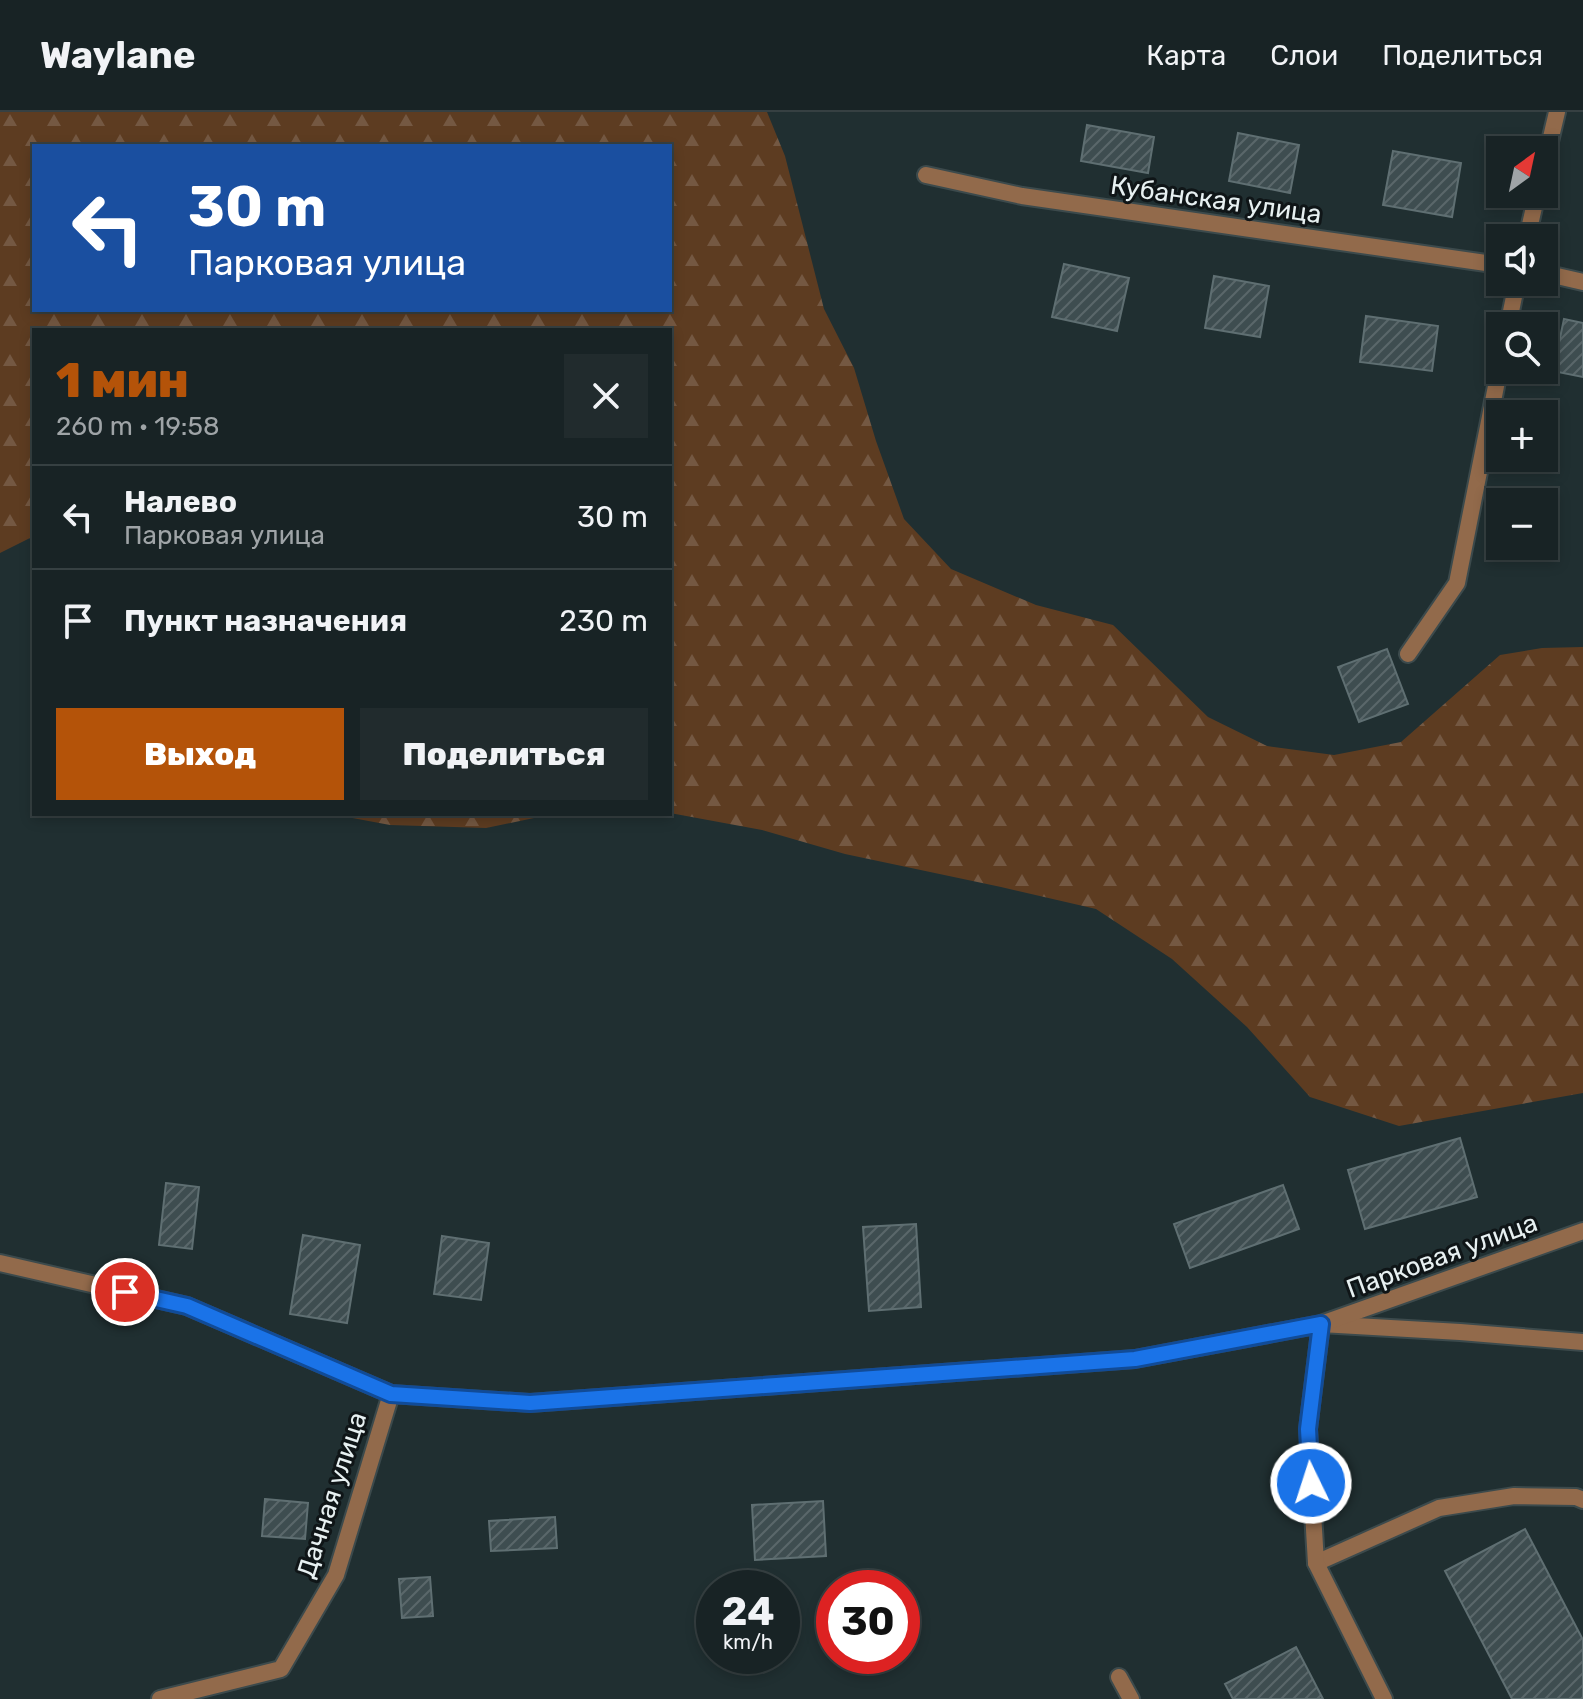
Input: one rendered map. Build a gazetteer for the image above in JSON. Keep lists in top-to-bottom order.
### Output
{
  "streets": {
    "street": ["Кубанская улица", "Парковая улица", "Дачная улица"]
  },
  "crossings": [
    ["Парковая улица", "Дачная улица"]
  ],
  "north": "top right",
  "page": {
    "header": "Waylane",
    "nav": ["Карта", "Слои", "Поделиться"],
    "map_buttons": ["+", "−"],
    "turn": ["30 m", "Парковая улица"],
    "heading": ["1 мин", "260 m · 19:58"],
    "list": [
      {
        "name": "Налево",
        "note": "Парковая улица",
        "value": "30 m"
      },
      {
        "name": "Пункт назначения",
        "value": "230 m"
      }
    ],
    "buttons": ["Выход", "Поделиться"],
    "speed": "24 km/h",
    "limit": "30"
  }
}
